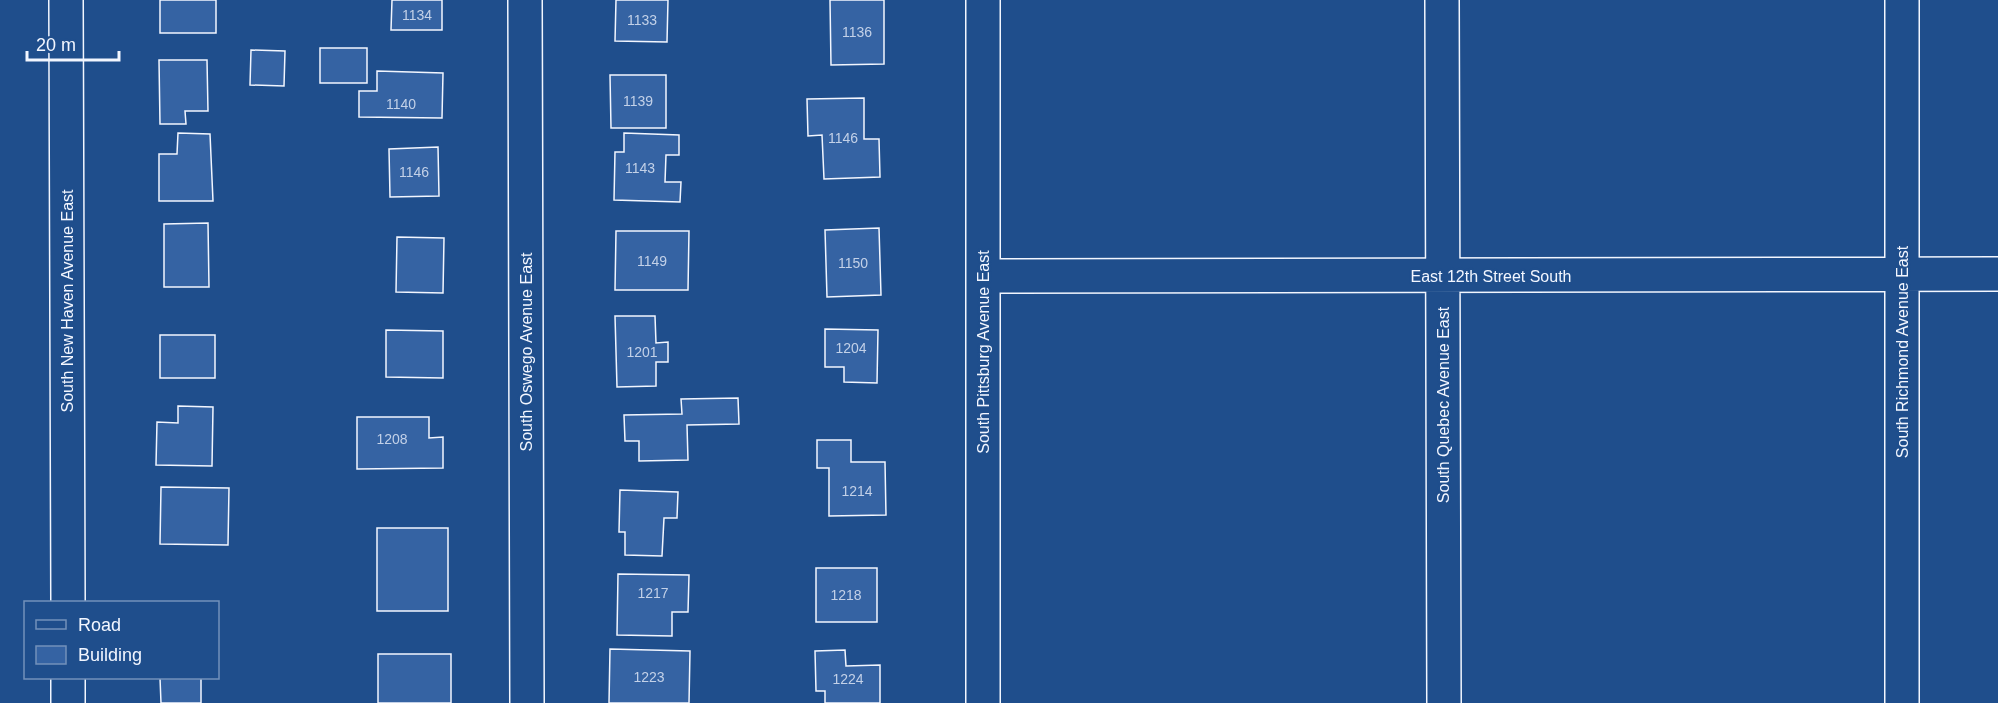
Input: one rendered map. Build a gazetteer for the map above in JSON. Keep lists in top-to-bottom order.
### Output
{
  "streets": {
    "street": [
      "East 12th Street South",
      "South New Haven Avenue East",
      "South Oswego Avenue East",
      "South Pittsburg Avenue East",
      "South Richmond Avenue East",
      "South Quebec Avenue East"
    ]
  },
  "crossings": [
    ["East 12th Street South", "South Pittsburg Avenue East"],
    ["East 12th Street South", "South Richmond Avenue East"],
    ["East 12th Street South", "South Quebec Avenue East"]
  ],
  "house_numbers": [
    "1134",
    "1133",
    "1136",
    "1139",
    "1140",
    "1146",
    "1143",
    "1146",
    "1149",
    "1150",
    "1204",
    "1201",
    "1208",
    "1214",
    "1217",
    "1218",
    "1223",
    "1224"
  ],
  "legend": ["Road", "Building"],
  "scale_bar": "20 m"
}
